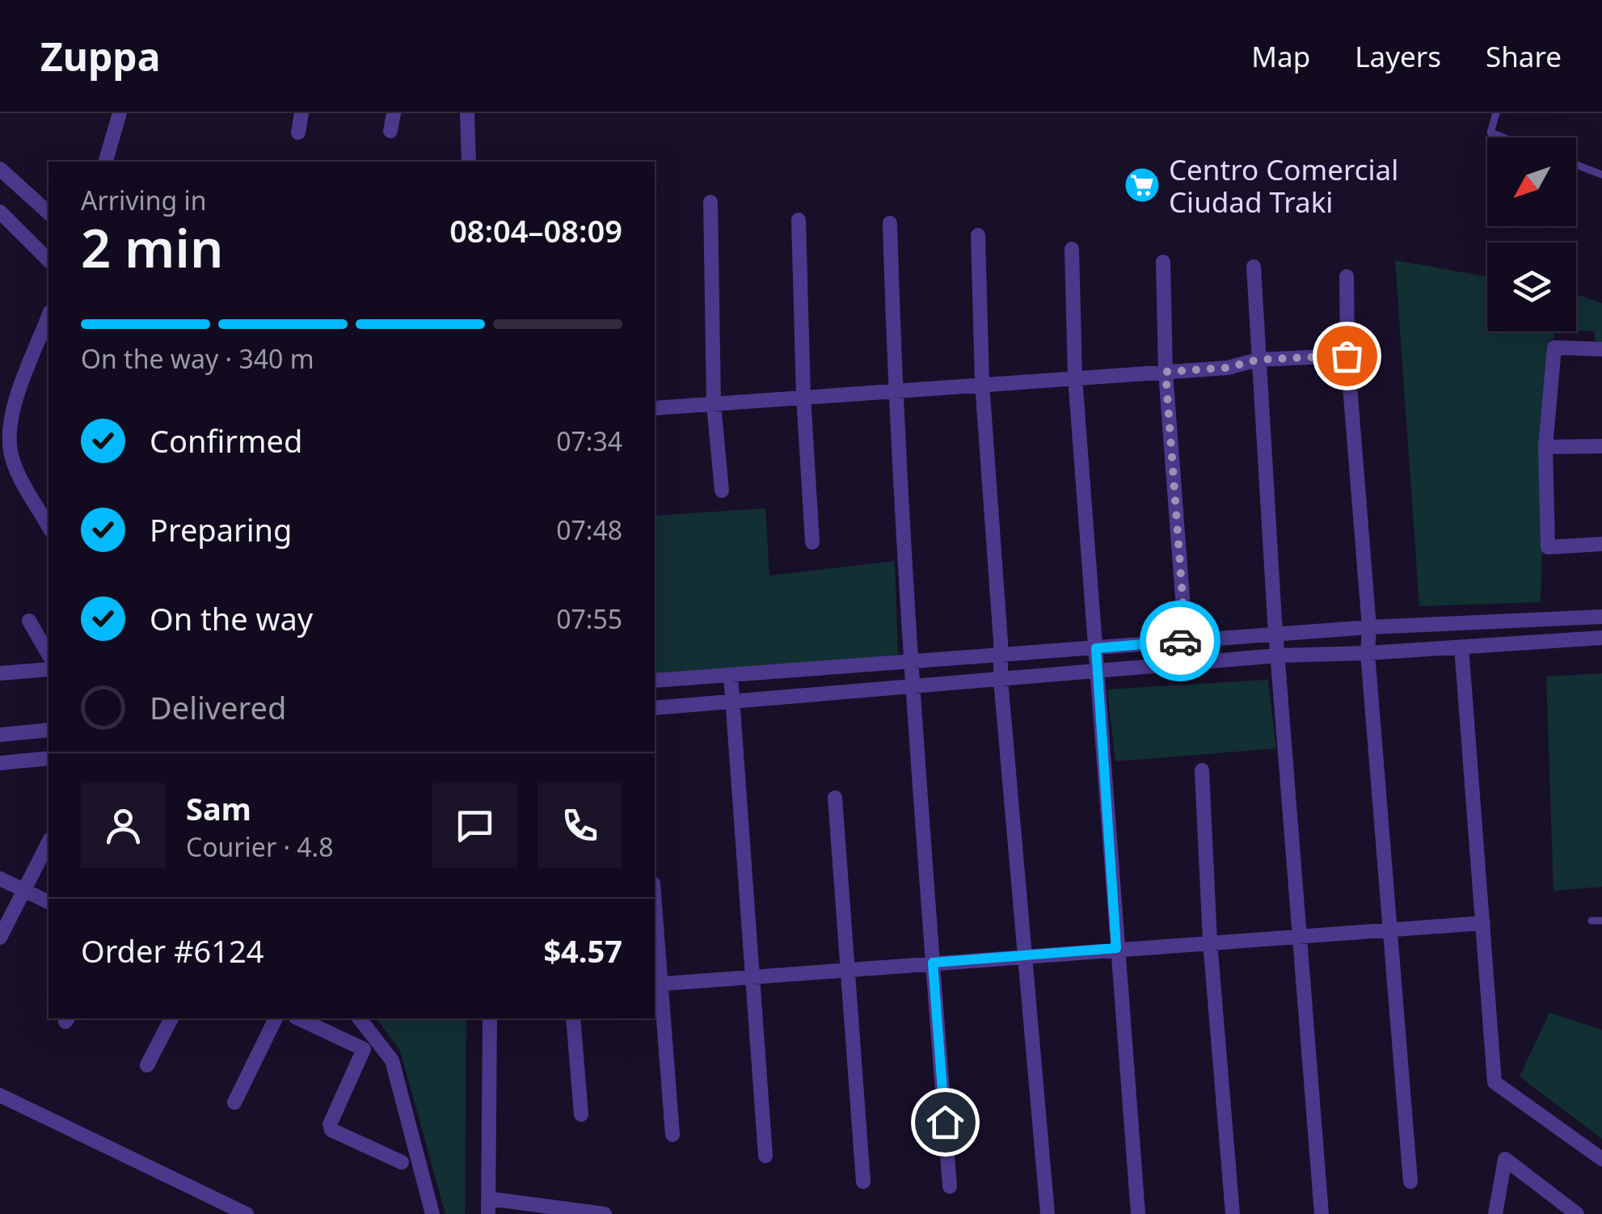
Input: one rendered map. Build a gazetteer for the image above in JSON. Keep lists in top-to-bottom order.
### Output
{
  "places": {
    "supermarket": ["Centro Comercial Ciudad Traki"]
  },
  "north": "bottom left",
  "page": {
    "header": "Zuppa",
    "nav": ["Map", "Layers", "Share"],
    "heading": ["2 min", "Arriving in", "08:04–08:09"],
    "panel": [
      "Sam",
      "Courier · 4.8",
      "Order #6124",
      "$4.57"
    ],
    "bar": "On the way · 340 m",
    "list": [
      ["Confirmed", "07:34"],
      ["Preparing", "07:48"],
      ["On the way", "07:55"],
      "Delivered"
    ]
  }
}
